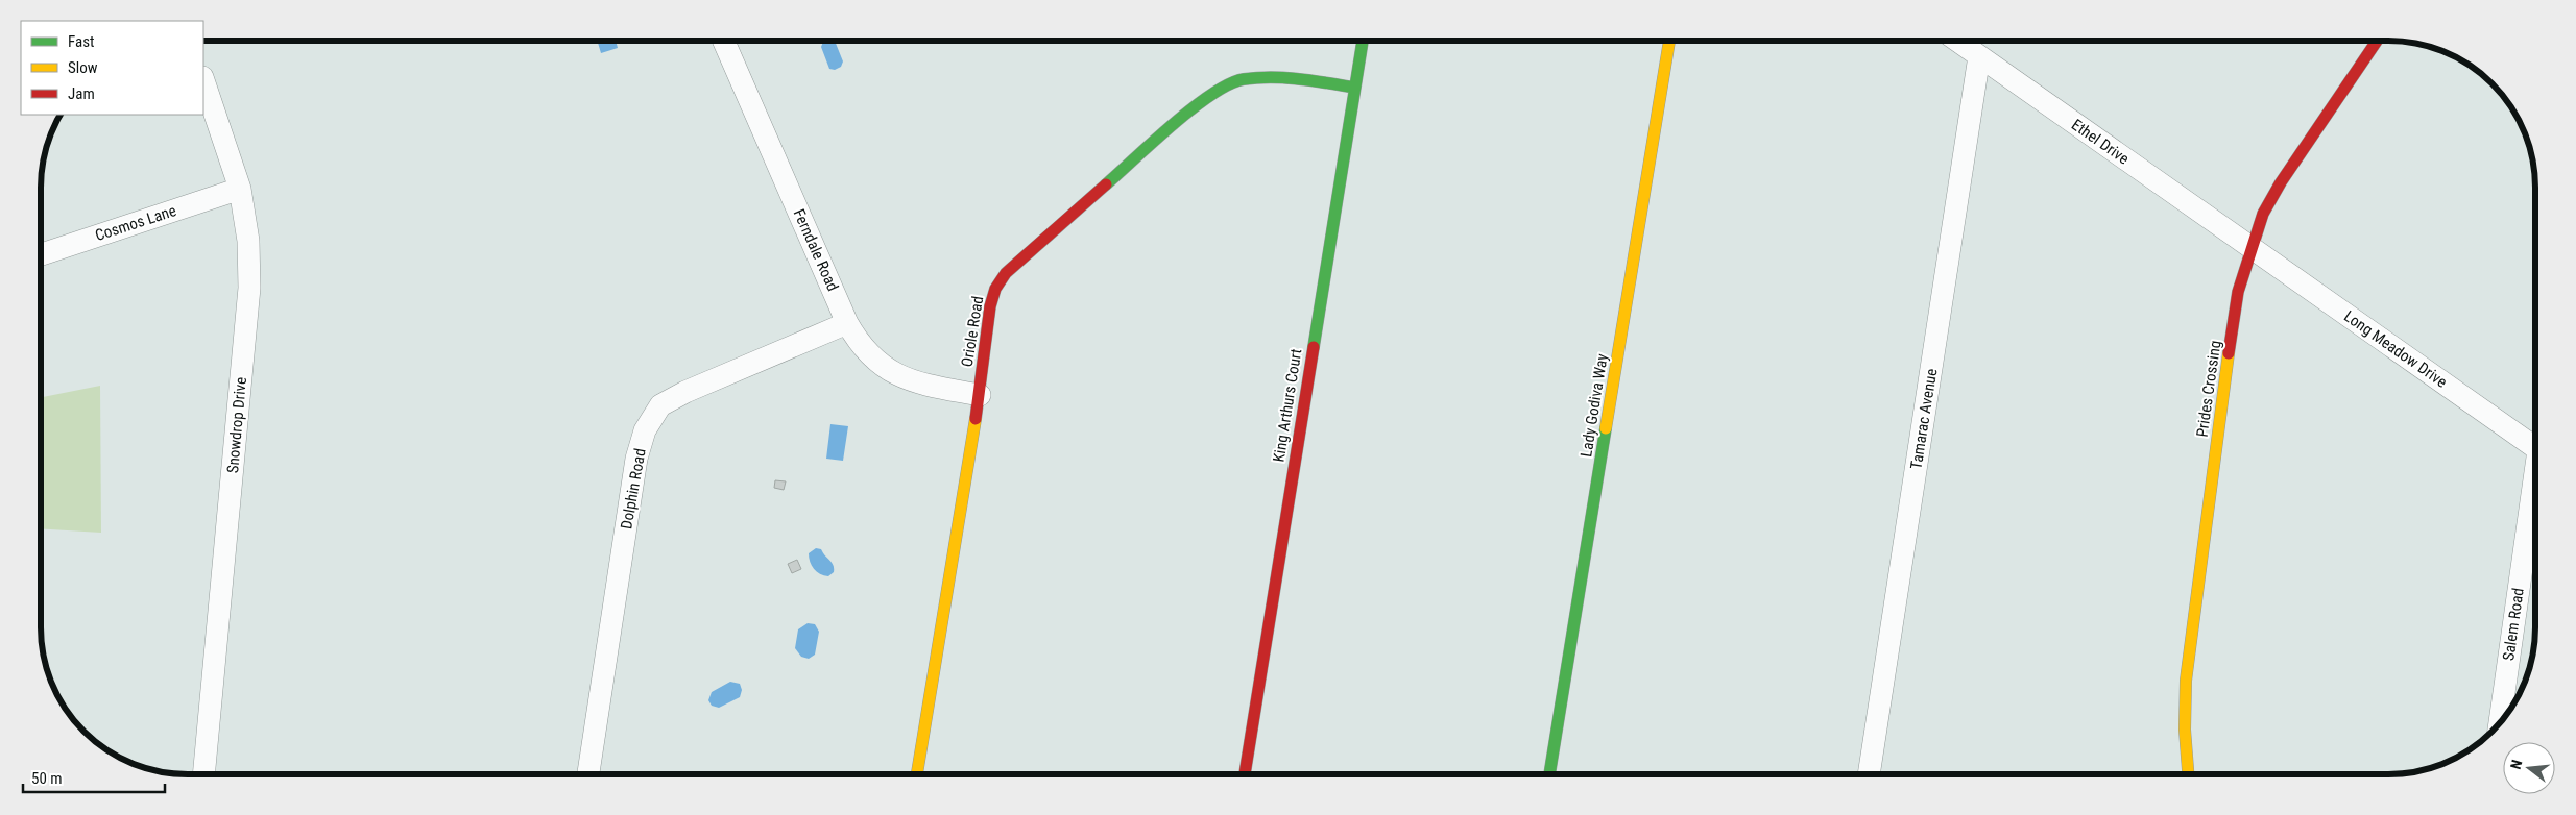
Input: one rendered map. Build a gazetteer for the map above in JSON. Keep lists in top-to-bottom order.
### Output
{
  "streets": {
    "street": [
      "Ethel Drive",
      "Cosmos Lane",
      "Ferndale Road",
      "Oriole Road",
      "Long Meadow Drive",
      "Prides Crossing",
      "King Arthurs Court",
      "Lady Godiva Way",
      "Tamarac Avenue",
      "Snowdrop Drive",
      "Dolphin Road",
      "Salem Road"
    ]
  },
  "crossings": [
    ["Ethel Drive", "Long Meadow Drive"],
    ["Ethel Drive", "Prides Crossing"],
    ["Ethel Drive", "Tamarac Avenue"],
    ["Cosmos Lane", "Snowdrop Drive"],
    ["Ferndale Road", "Oriole Road"],
    ["Ferndale Road", "Dolphin Road"],
    ["Oriole Road", "King Arthurs Court"],
    ["Long Meadow Drive", "Prides Crossing"]
  ],
  "legend": ["Fast", "Slow", "Jam"],
  "scale_bar": "50 m",
  "north": "left"
}
